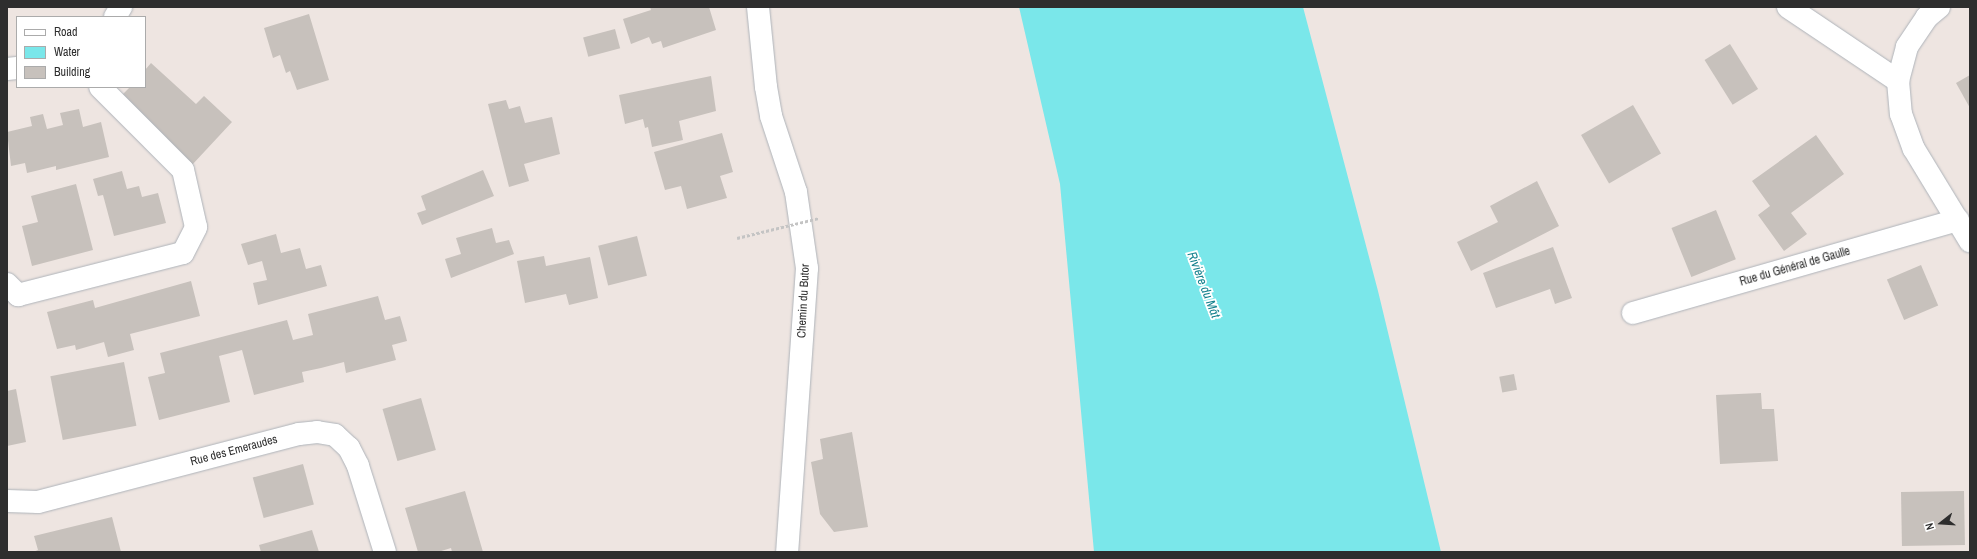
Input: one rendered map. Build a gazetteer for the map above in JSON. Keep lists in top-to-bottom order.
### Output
{
  "streets": {
    "street": ["Rue du Général de Gaulle", "Chemin du Butor", "Rue des Emeraudes"]
  },
  "water": ["Rivière du Mât"],
  "legend": ["Road", "Water", "Building"],
  "north": "left"
}
